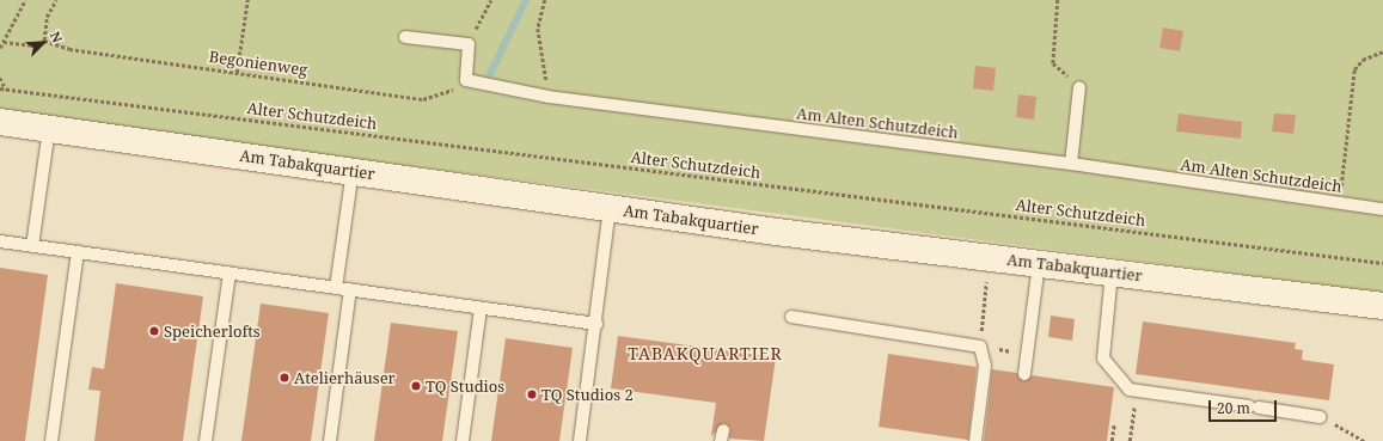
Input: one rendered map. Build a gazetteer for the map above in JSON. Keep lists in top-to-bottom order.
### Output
{
  "streets": {
    "street": ["Am Tabakquartier"],
    "lane": ["Am Alten Schutzdeich"],
    "path": ["Begonienweg", "Alter Schutzdeich"]
  },
  "crossings": [
    ["Begonienweg", "Am Alten Schutzdeich"]
  ],
  "districts": ["TABAKQUARTIER"],
  "places": [
    "Speicherlofts",
    "Atelierhäuser",
    "TQ Studios",
    "TQ Studios 2"
  ],
  "scale_bar": "20 m",
  "north": "top right"
}
